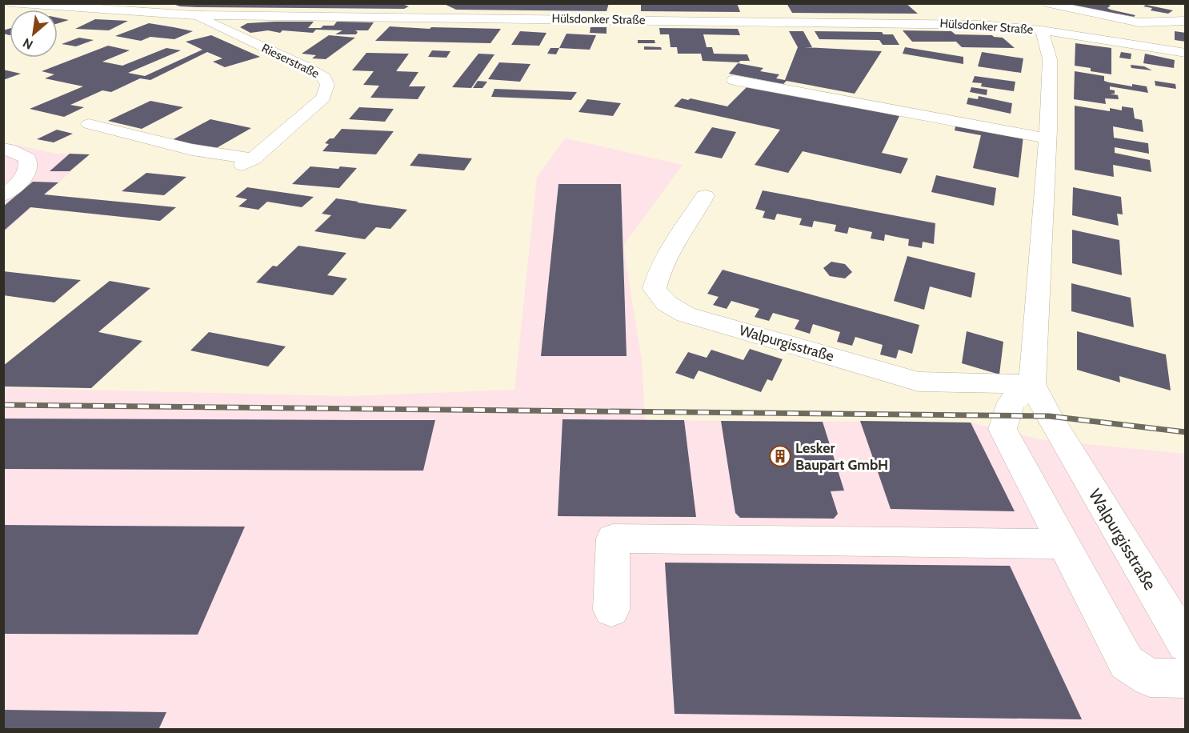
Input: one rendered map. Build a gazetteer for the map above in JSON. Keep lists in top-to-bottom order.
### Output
{
  "streets": {
    "street": ["Hülsdonker Straße", "Rieserstraße", "Walpurgisstraße"]
  },
  "crossings": [
    ["Hülsdonker Straße", "Rieserstraße"]
  ],
  "places": {
    "building": ["Lesker Baupart GmbH"]
  },
  "north": "bottom left"
}
